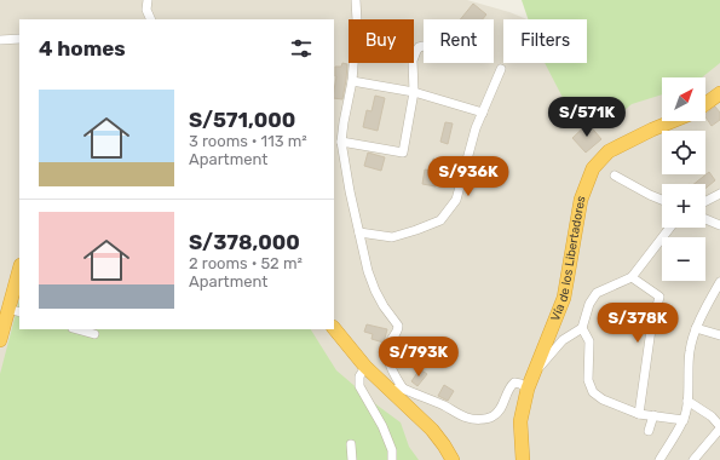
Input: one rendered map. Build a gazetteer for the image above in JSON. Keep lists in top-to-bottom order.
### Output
{
  "streets": {
    "highway": ["Vía de los Libertadores"]
  },
  "north": "top right",
  "page": {
    "chip": ["Buy", "Rent", "Filters"],
    "heading": "4 homes",
    "map_buttons": ["+", "−"],
    "list": [
      {
        "name": "S/571,000",
        "note": "3 rooms · 113 m² · Apartment"
      },
      {
        "name": "S/378,000",
        "note": "2 rooms · 52 m² · Apartment"
      }
    ],
    "price": [
      "S/571K",
      "S/936K",
      "S/378K",
      "S/793K"
    ]
  }
}
